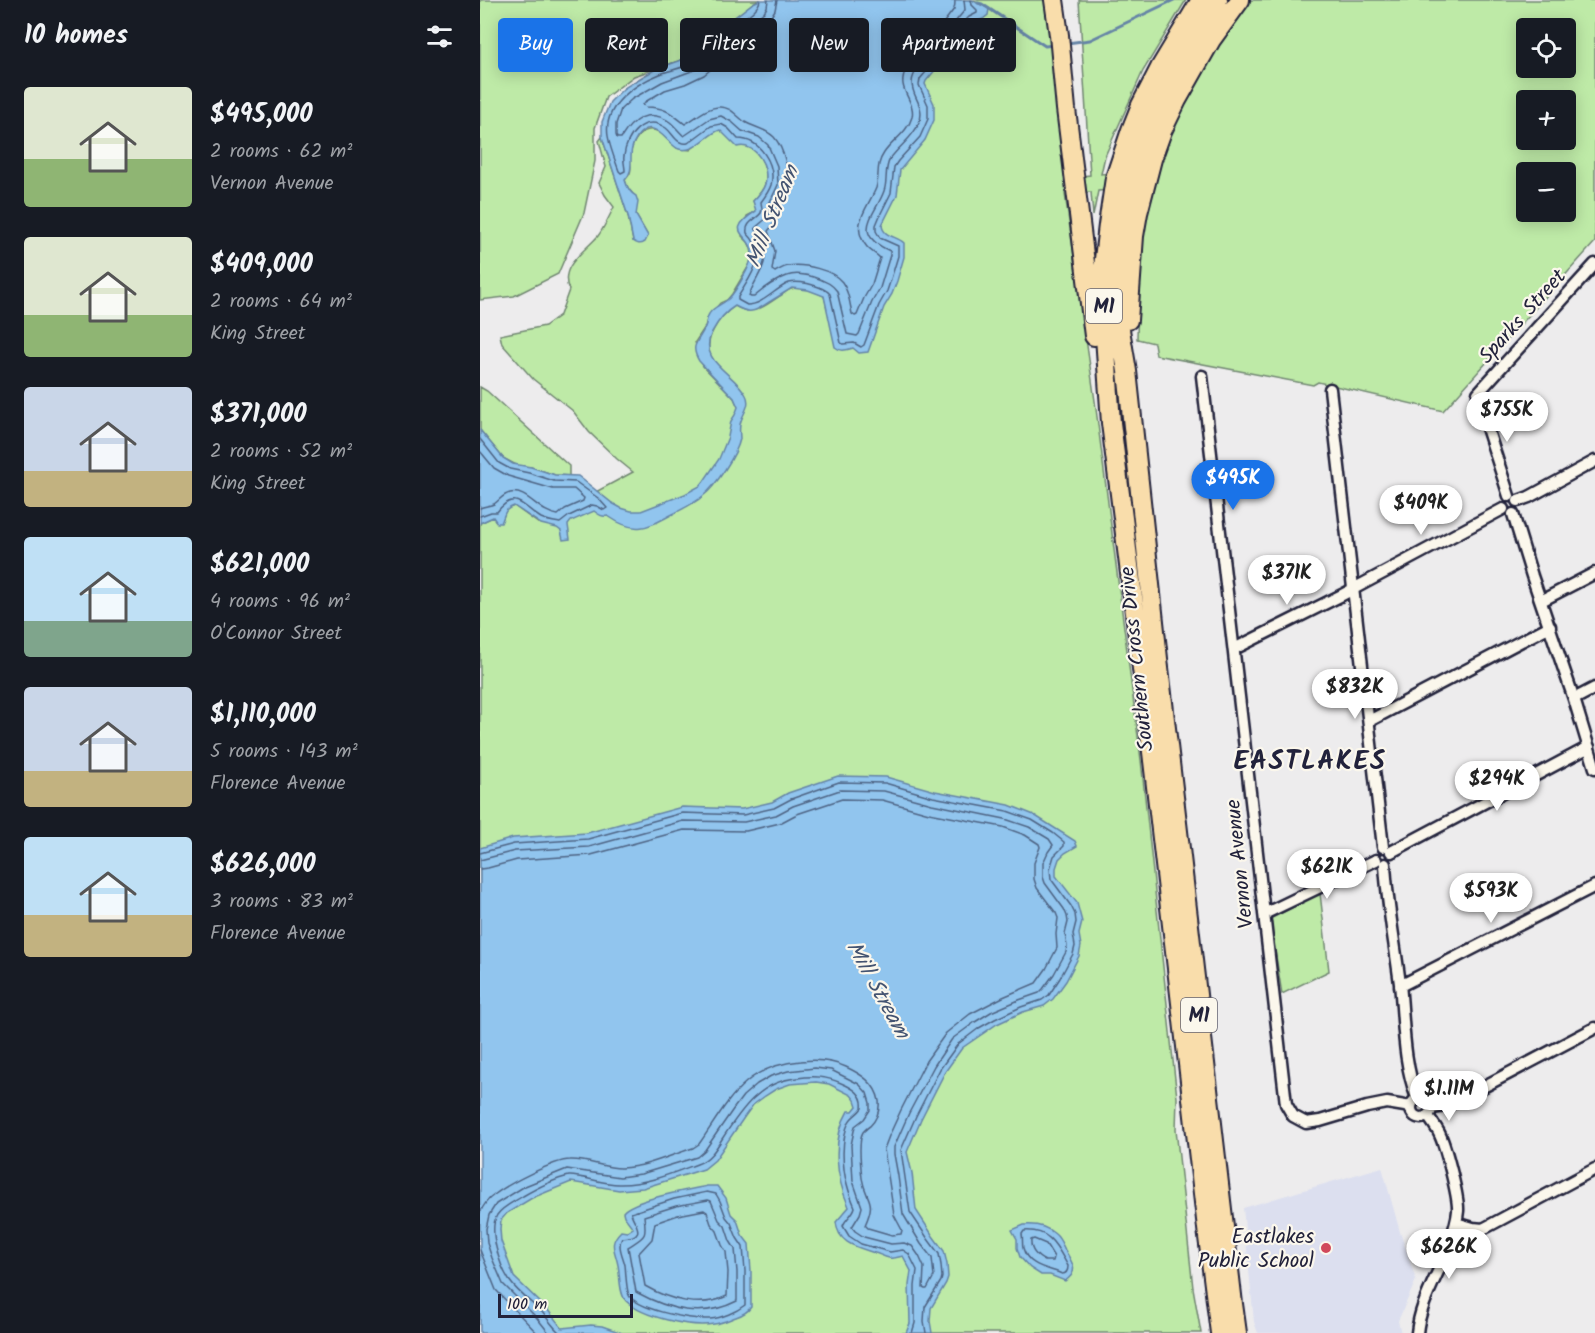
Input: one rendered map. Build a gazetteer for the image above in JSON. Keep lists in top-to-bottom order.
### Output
{
  "streets": {
    "highway": ["M1", "Southern Cross Drive"],
    "street": ["Sparks Street", "Vernon Avenue"]
  },
  "districts": ["EASTLAKES"],
  "water": ["Mill Stream"],
  "places": ["Eastlakes Public School"],
  "scale_bar": "100 m",
  "page": {
    "heading": "10 homes",
    "map_buttons": ["+", "−"],
    "chip": [
      "Buy",
      "Rent",
      "Filters",
      "New",
      "Apartment"
    ],
    "list": [
      {
        "name": "$495,000",
        "note": "2 rooms · 62 m² · Vernon Avenue"
      },
      {
        "name": "$409,000",
        "note": "2 rooms · 64 m² · King Street"
      },
      {
        "name": "$371,000",
        "note": "2 rooms · 52 m² · King Street"
      },
      {
        "name": "$621,000",
        "note": "4 rooms · 96 m² · O'Connor Street"
      },
      {
        "name": "$1,110,000",
        "note": "5 rooms · 143 m² · Florence Avenue"
      },
      {
        "name": "$626,000",
        "note": "3 rooms · 83 m² · Florence Avenue"
      }
    ],
    "price": [
      "$755K",
      "$495K",
      "$409K",
      "$371K",
      "$832K",
      "$294K",
      "$621K",
      "$593K",
      "$1.11M",
      "$626K"
    ],
    "scale": "100 m"
  }
}
